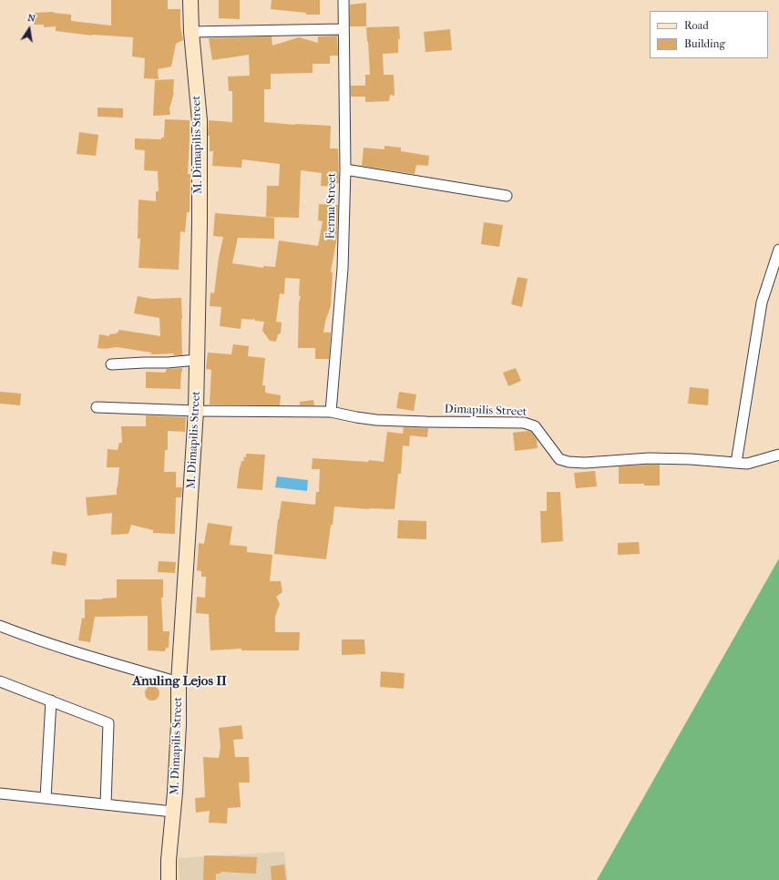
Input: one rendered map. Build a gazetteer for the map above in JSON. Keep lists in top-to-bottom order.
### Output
{
  "streets": {
    "main road": ["M. Dimapilis Street"],
    "street": ["Ferma Street", "Dimapilis Street"]
  },
  "crossings": [
    ["M. Dimapilis Street", "Dimapilis Street"],
    ["Ferma Street", "Dimapilis Street"]
  ],
  "districts": ["Anuling Lejos II"],
  "legend": ["Road", "Building"],
  "north": "top"
}
